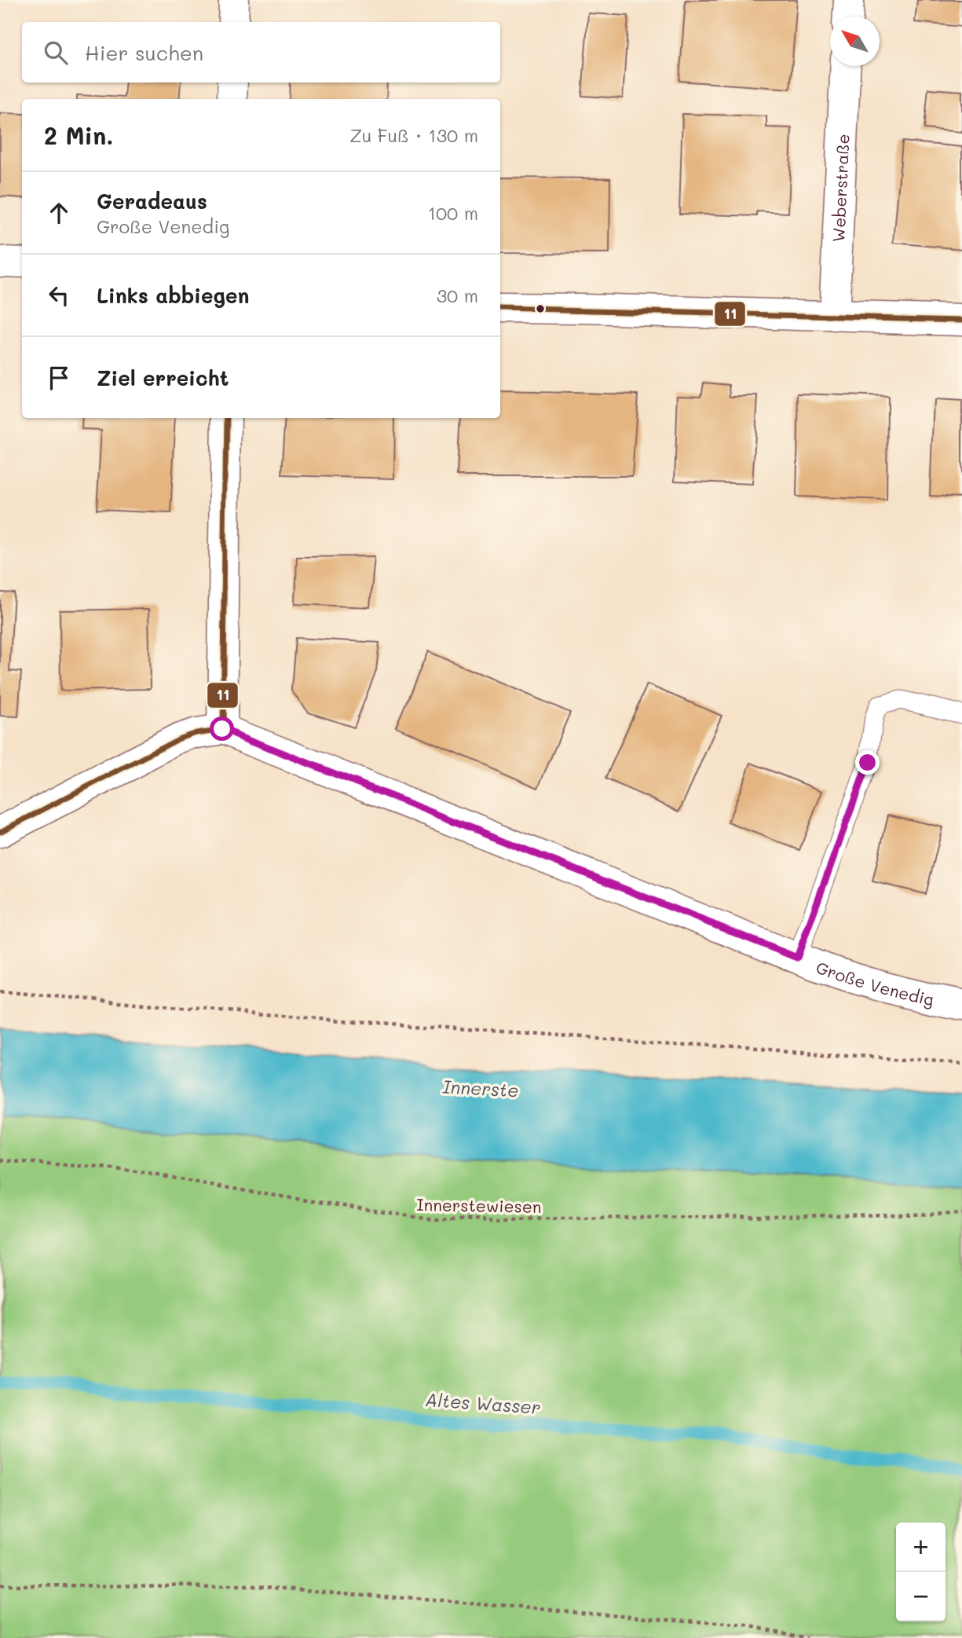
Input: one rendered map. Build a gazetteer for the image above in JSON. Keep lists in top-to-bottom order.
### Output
{
  "streets": {
    "street": ["Weberstraße", "Große Venedig"],
    "path": ["Innerstewiesen"]
  },
  "water": ["Innerste", "Altes Wasser"],
  "lines": ["transit line 11"],
  "north": "top left",
  "page": {
    "search": "Hier suchen",
    "heading": ["2 Min.", "Zu Fuß · 130 m"],
    "list": [
      ["Geradeaus", "Große Venedig", "100 m"],
      ["Links abbiegen", "30 m"],
      "Ziel erreicht"
    ],
    "map_buttons": ["+", "−"]
  }
}
